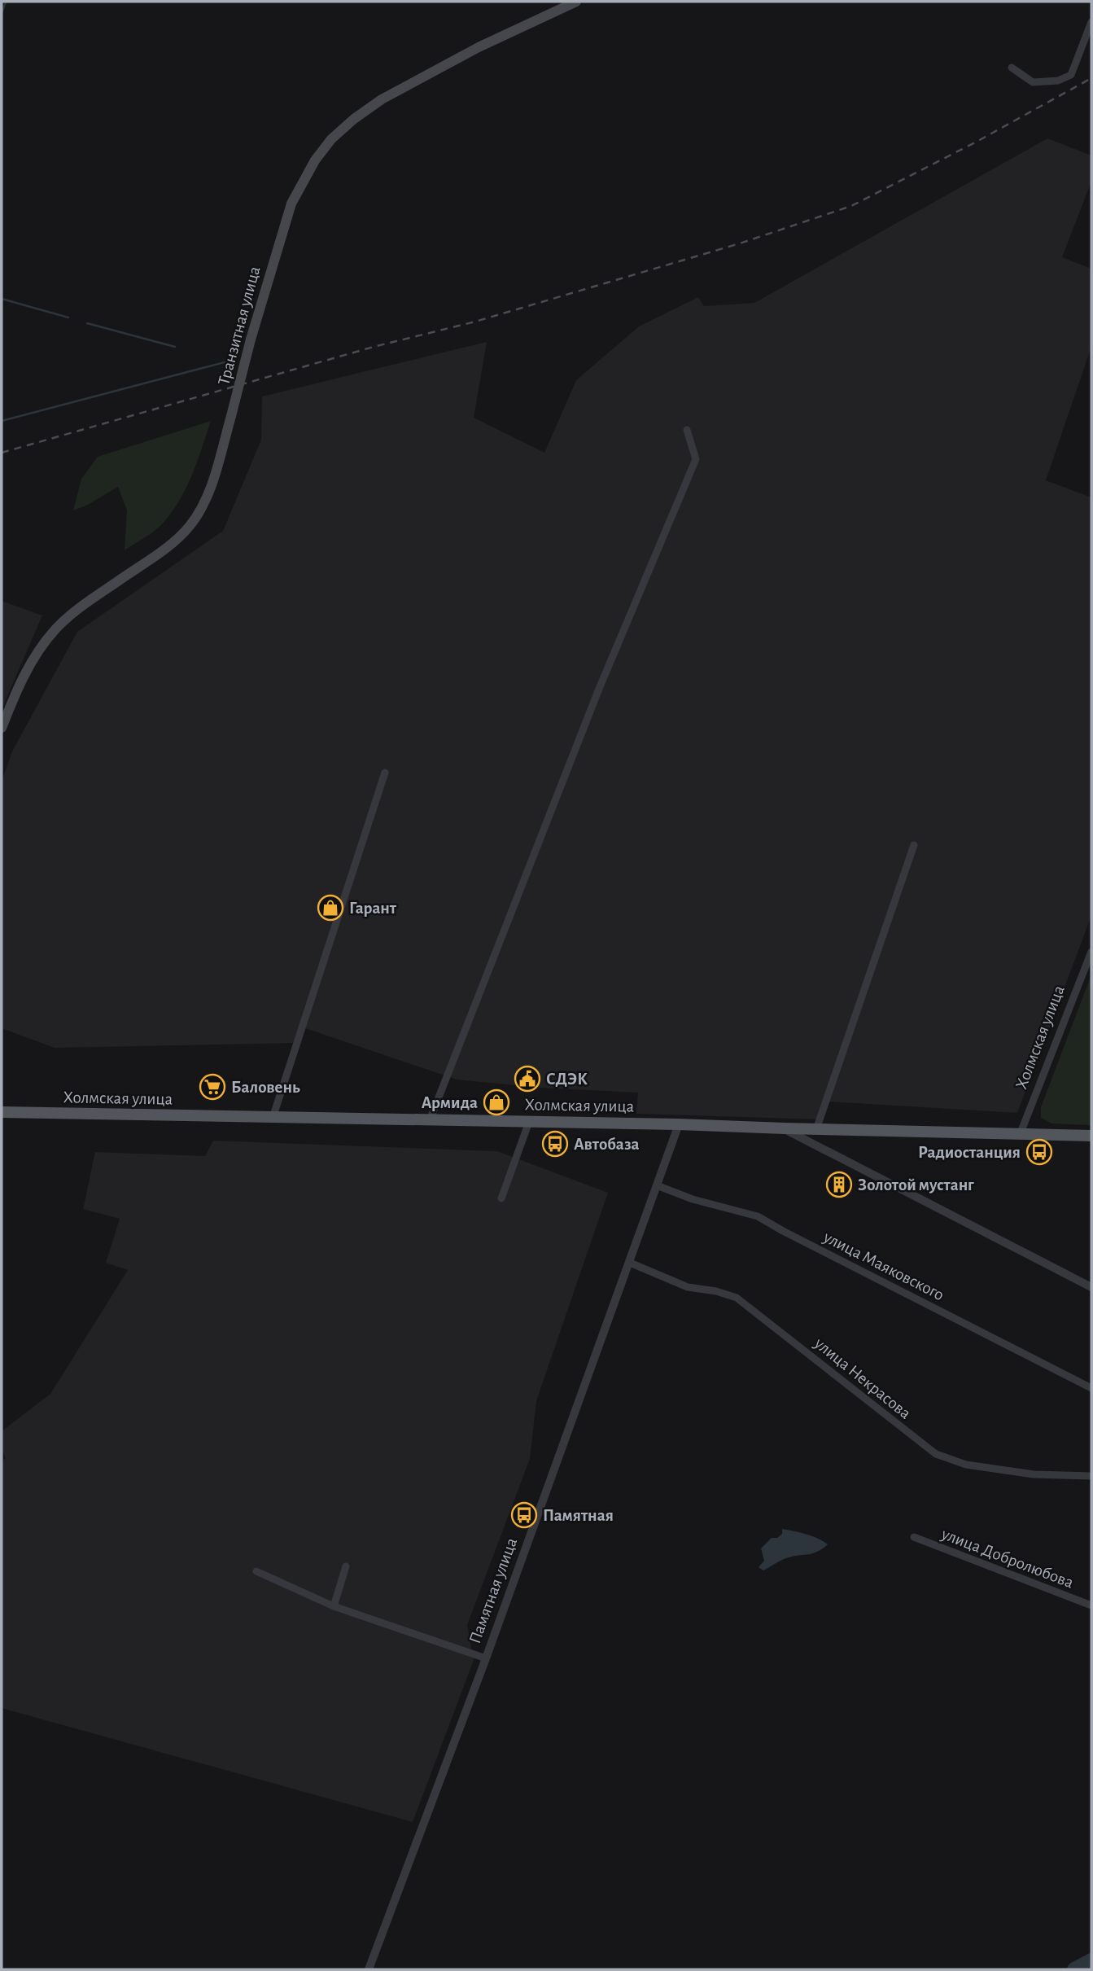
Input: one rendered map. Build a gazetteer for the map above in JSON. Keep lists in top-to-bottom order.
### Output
{
  "streets": {
    "main road": ["Транзитная улица", "Холмская улица"],
    "street": [
      "улица Маяковского",
      "улица Некрасова",
      "улица Добролюбова",
      "Памятная улица"
    ]
  },
  "crossings": [
    ["Холмская улица", "Памятная улица"],
    ["улица Маяковского", "Памятная улица"],
    ["улица Некрасова", "Памятная улица"]
  ],
  "places": {
    "shop": ["Гарант", "Армида"],
    "public building": ["СДЭК"],
    "supermarket": ["Баловень"],
    "bus stop": ["Автобаза", "Радиостанция", "Памятная"],
    "building": ["Золотой мустанг"]
  }
}
